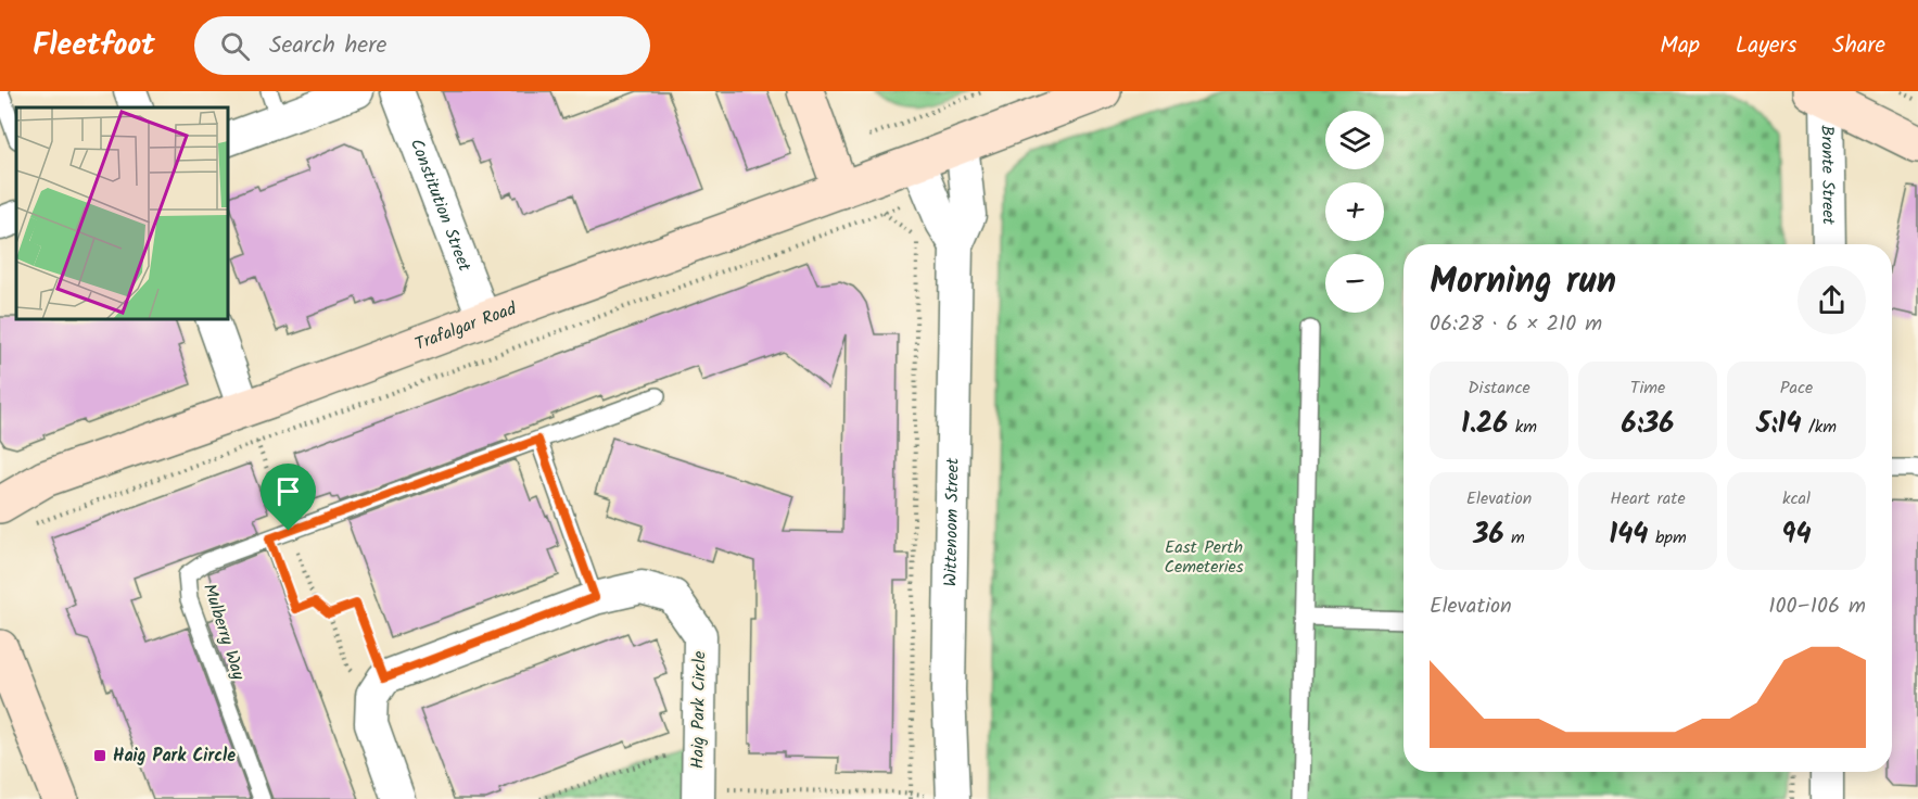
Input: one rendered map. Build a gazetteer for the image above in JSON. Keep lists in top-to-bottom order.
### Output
{
  "streets": {
    "street": [
      "Bronte Street",
      "Constitution Street",
      "Trafalgar Road",
      "Wittenoom Street",
      "Haig Park Circle"
    ],
    "lane": ["Mulberry Way"]
  },
  "crossings": [
    ["Constitution Street", "Trafalgar Road"],
    ["Trafalgar Road", "Wittenoom Street"]
  ],
  "parks": ["East Perth Cemeteries"],
  "places": {
    "transit": ["Haig Park Circle"]
  },
  "page": {
    "header": "Fleetfoot",
    "search": "Search here",
    "nav": ["Map", "Layers", "Share"],
    "map_buttons": ["+", "−"],
    "heading": ["Morning run", "06:28 · 6 × 210 m"],
    "stats": [
      ["Distance", "1.26 km"],
      ["Time", "6:36"],
      ["Pace", "5:14 /km"],
      ["Elevation", "36 m"],
      ["Heart rate", "144 bpm"],
      ["kcal", "94"]
    ],
    "chart": ["Elevation", "100–106 m"]
  }
}
